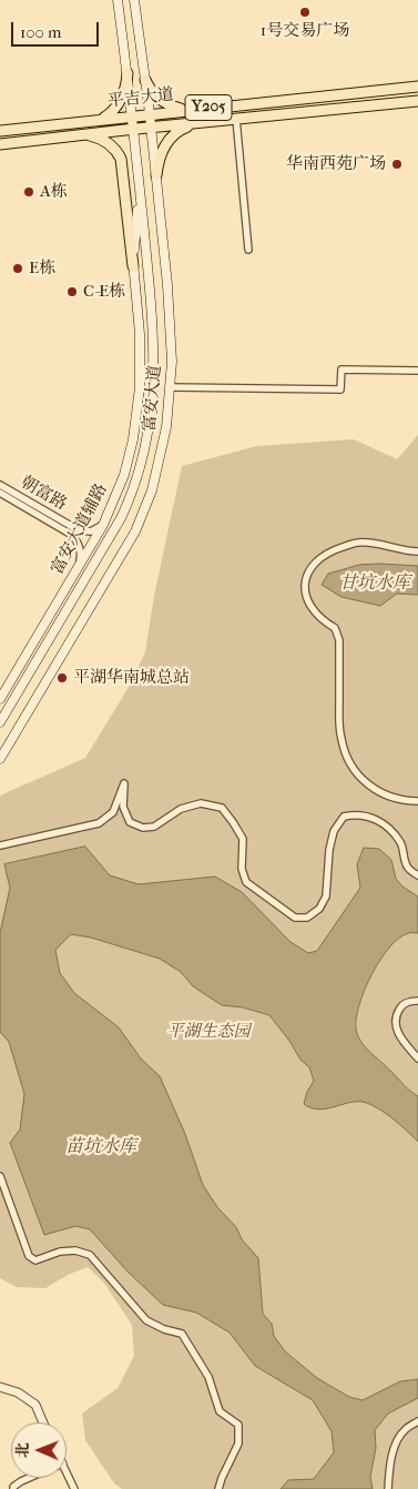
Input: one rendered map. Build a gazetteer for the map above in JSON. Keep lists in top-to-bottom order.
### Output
{
  "streets": {
    "main road": [
      "平吉大道",
      "Y205",
      "富安大道",
      "富安大道辅路"
    ],
    "street": ["朝富路"]
  },
  "crossings": [
    ["平吉大道", "富安大道"],
    ["富安大道", "富安大道辅路"],
    ["朝富路", "富安大道辅路"]
  ],
  "water": ["甘坑水库", "苗坑水库"],
  "parks": ["平湖生态园"],
  "places": [
    "1号交易广场",
    "华南西苑广场",
    "A栋",
    "E栋",
    "C-E栋",
    "平湖华南城总站"
  ],
  "scale_bar": "100 m",
  "north": "left"
}
